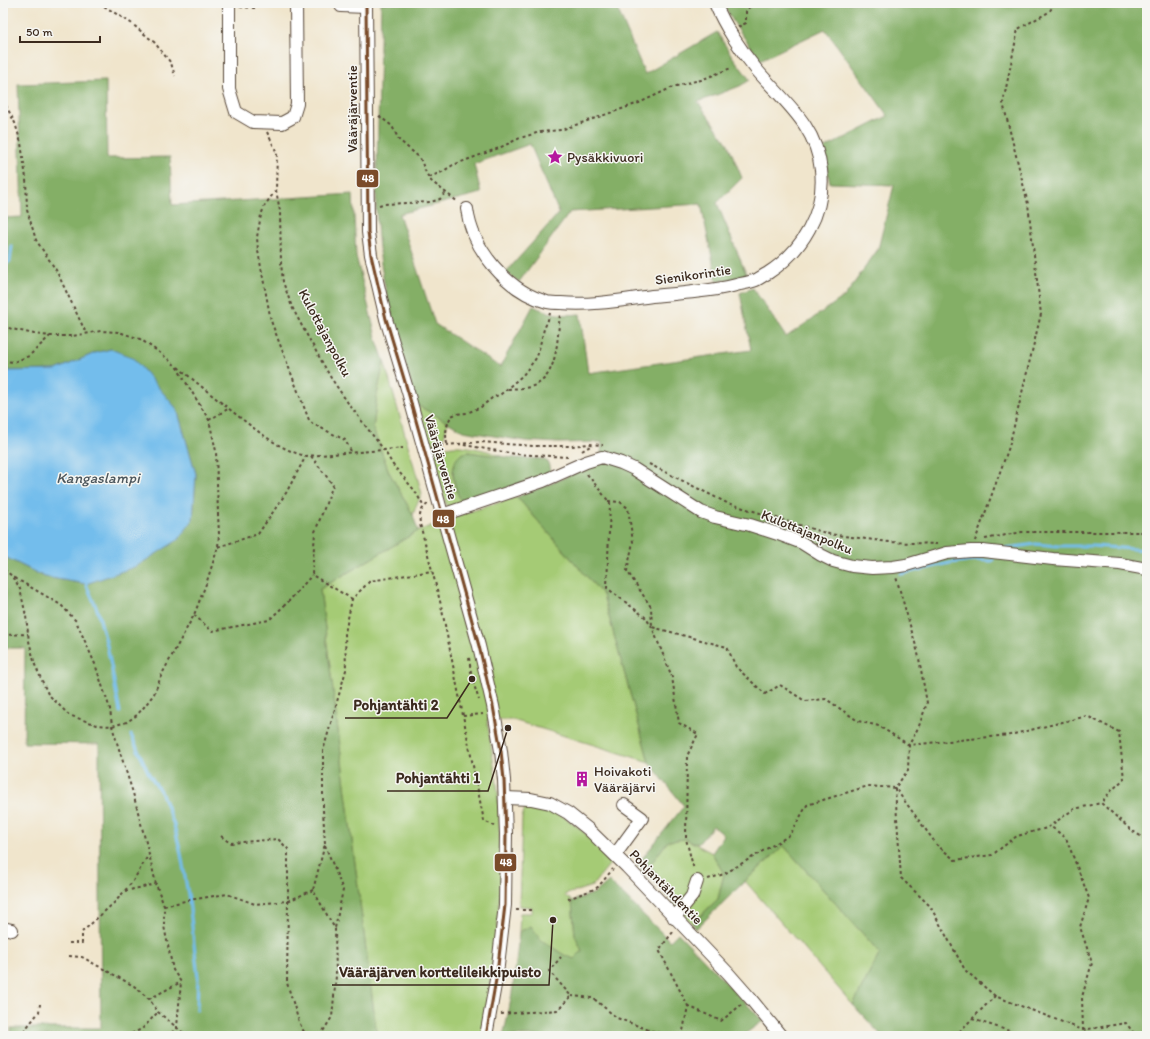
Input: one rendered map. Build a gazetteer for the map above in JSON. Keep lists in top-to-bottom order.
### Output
{
  "streets": {
    "street": [
      "Vääräjärventie",
      "Sienikorintie",
      "Kulottajanpolku",
      "Pohjantähdentie"
    ]
  },
  "crossings": [
    ["Vääräjärventie", "Kulottajanpolku"],
    ["Vääräjärventie", "Pohjantähdentie"]
  ],
  "water": ["Kangaslampi"],
  "places": {
    "place": ["Pysäkkivuori"],
    "other": ["Pohjantähti 2", "Pohjantähti 1", "Vääräjärven korttelileikkipuisto"],
    "building": ["Hoivakoti Vääräjärvi"]
  },
  "lines": ["transit line 48"],
  "scale_bar": "50 m"
}
